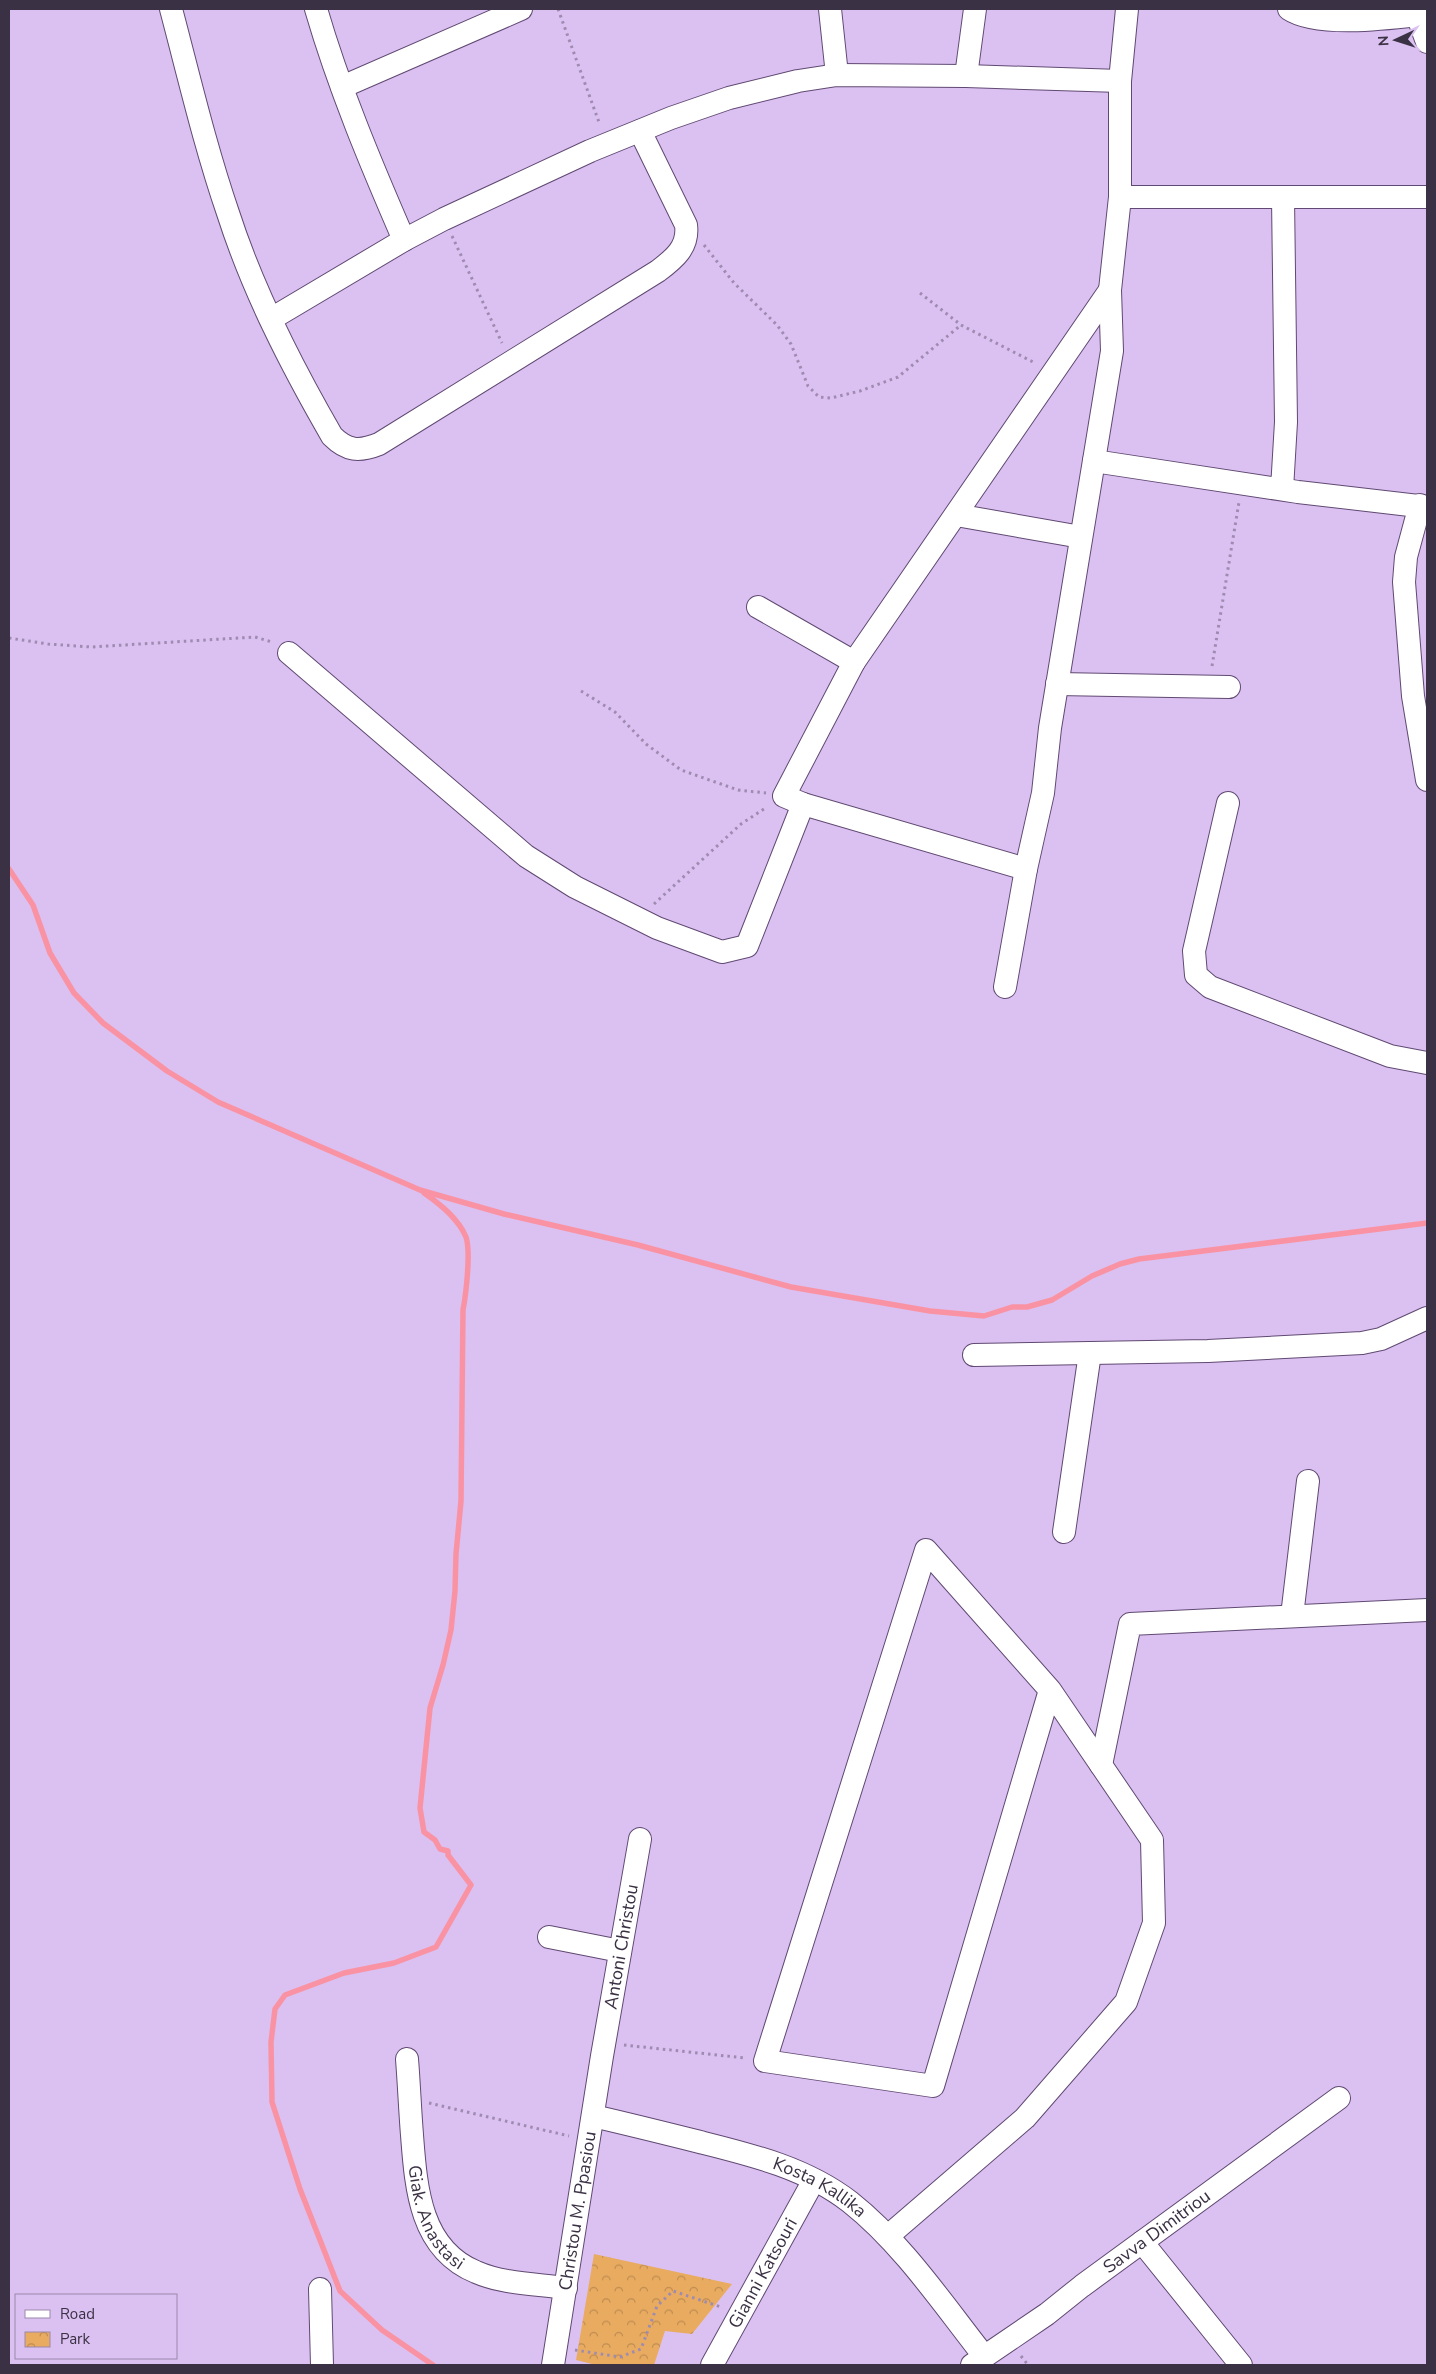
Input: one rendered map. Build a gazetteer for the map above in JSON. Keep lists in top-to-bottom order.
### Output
{
  "streets": {
    "street": [
      "Antoni Christou",
      "Kosta Kallika",
      "Christou M. Ppasiou",
      "Giak. Anastasi",
      "Savva Dimitriou",
      "Gianni Katsouri"
    ]
  },
  "crossings": [
    ["Antoni Christou", "Christou M. Ppasiou"],
    ["Kosta Kallika", "Christou M. Ppasiou"],
    ["Kosta Kallika", "Savva Dimitriou"],
    ["Kosta Kallika", "Gianni Katsouri"],
    ["Christou M. Ppasiou", "Giak. Anastasi"]
  ],
  "legend": ["Road", "Park"],
  "north": "left"
}
